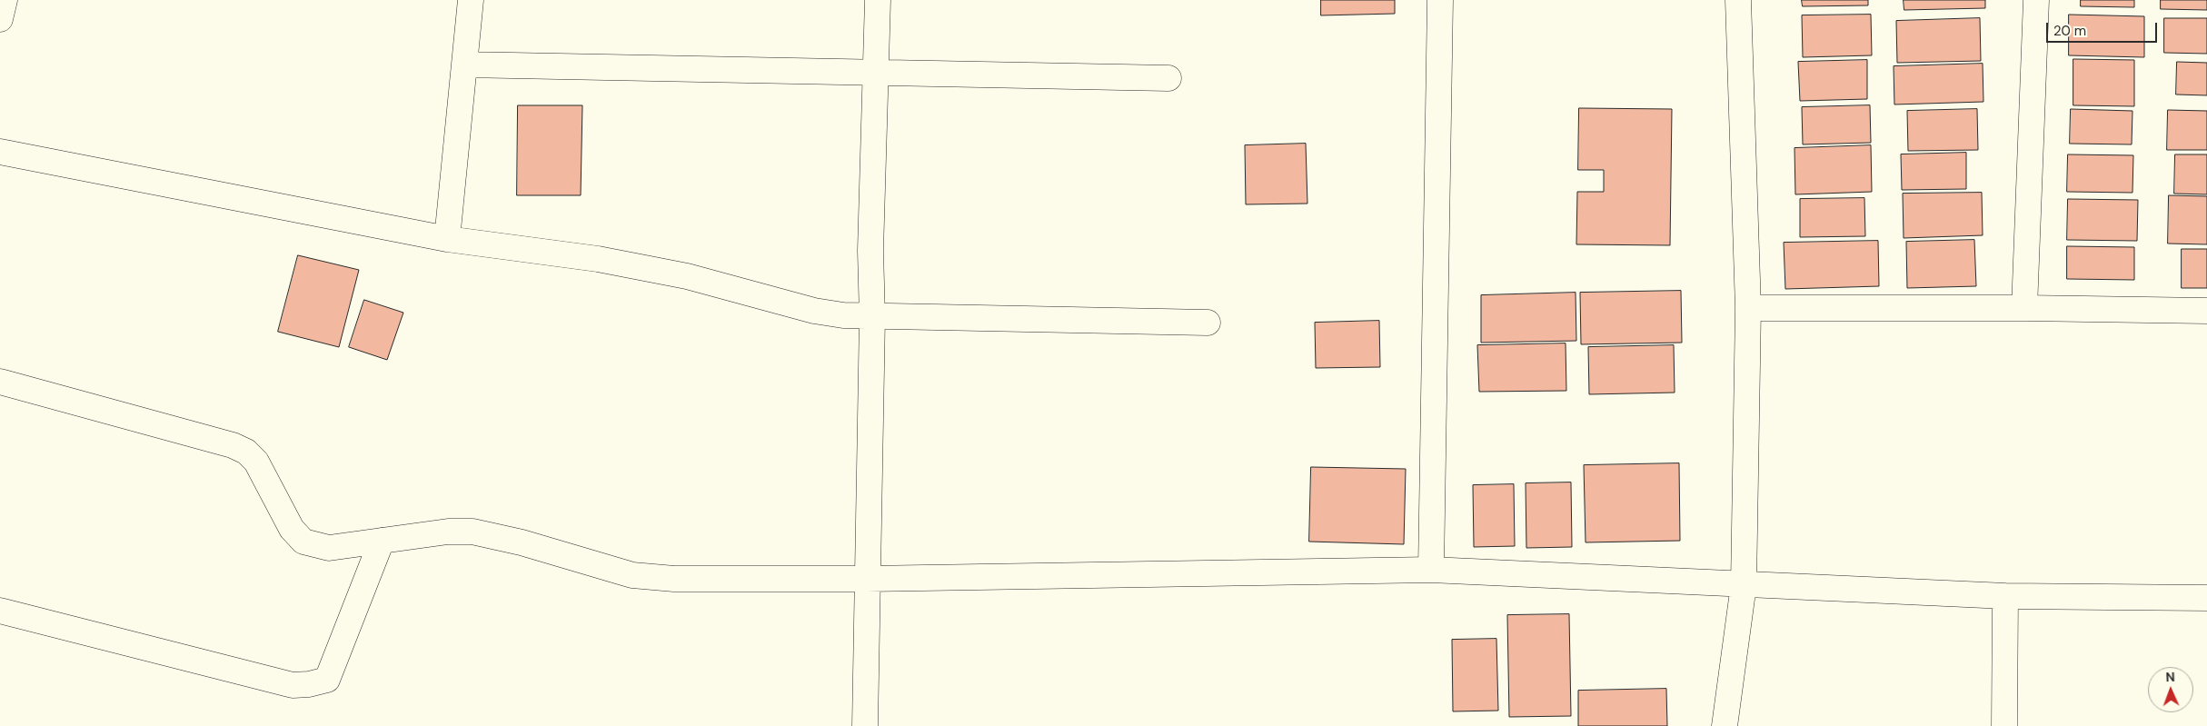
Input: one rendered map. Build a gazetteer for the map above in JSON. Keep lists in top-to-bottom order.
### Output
{
  "scale_bar": "20 m",
  "north": "top"
}
